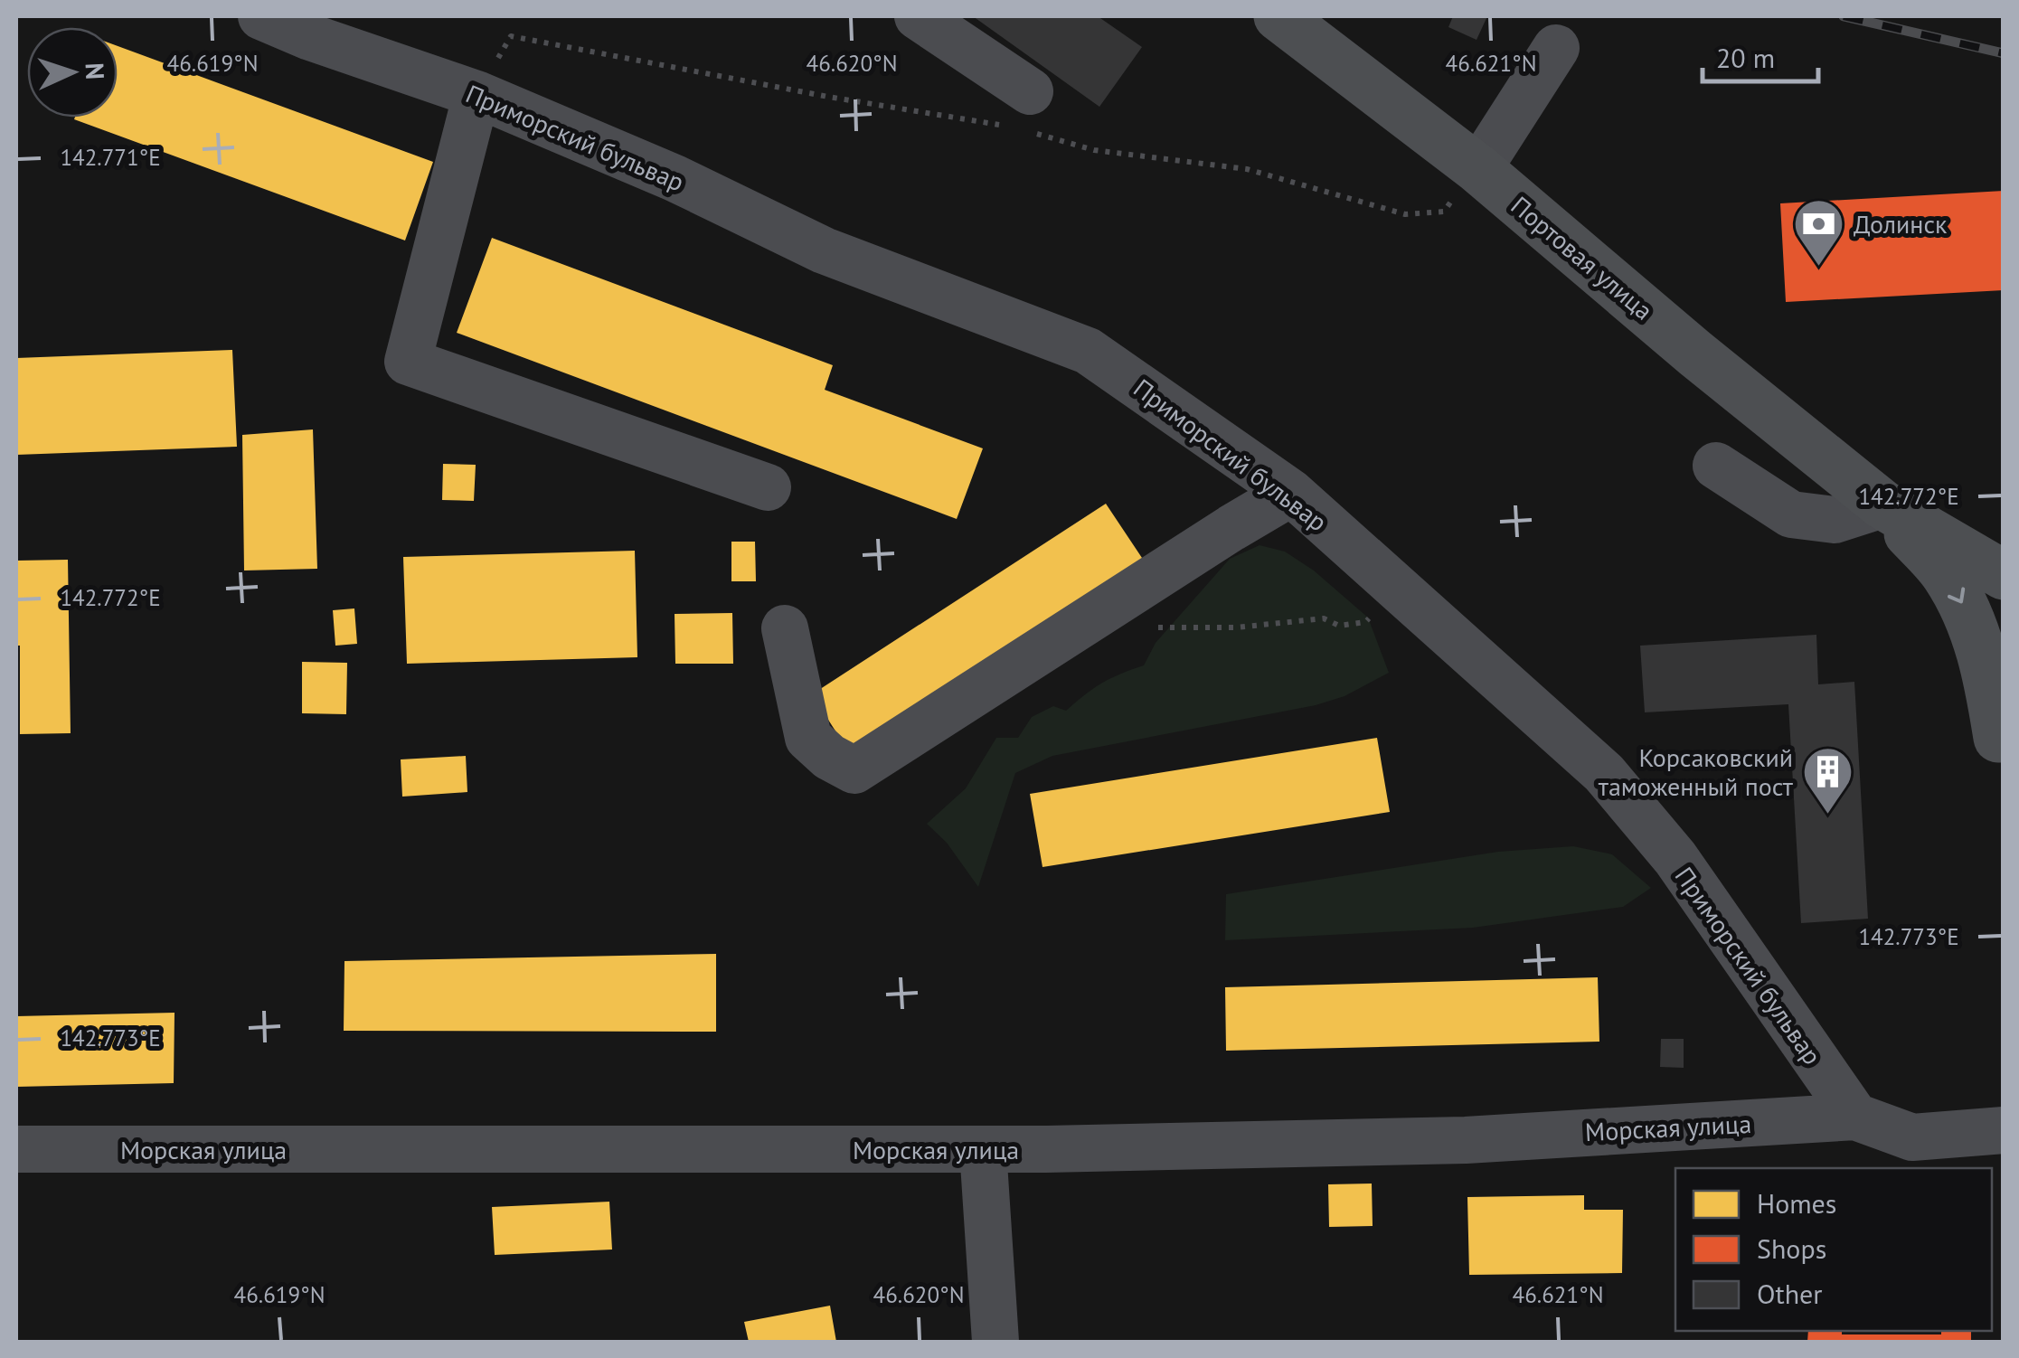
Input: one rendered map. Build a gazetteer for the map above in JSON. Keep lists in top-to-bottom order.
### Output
{
  "streets": {
    "main road": ["Портовая улица"],
    "street": ["Приморский бульвар", "Морская улица"]
  },
  "crossings": [
    ["Приморский бульвар", "Морская улица"]
  ],
  "places": {
    "bank": ["Долинск"],
    "building": ["Корсаковский таможенный пост"]
  },
  "legend": ["Homes", "Shops", "Other"],
  "scale_bar": "20 m",
  "north": "right",
  "coordinates": [
    "46.619°N",
    "46.620°N",
    "46.621°N",
    "142.771°E",
    "142.772°E",
    "142.773°E"
  ]
}
